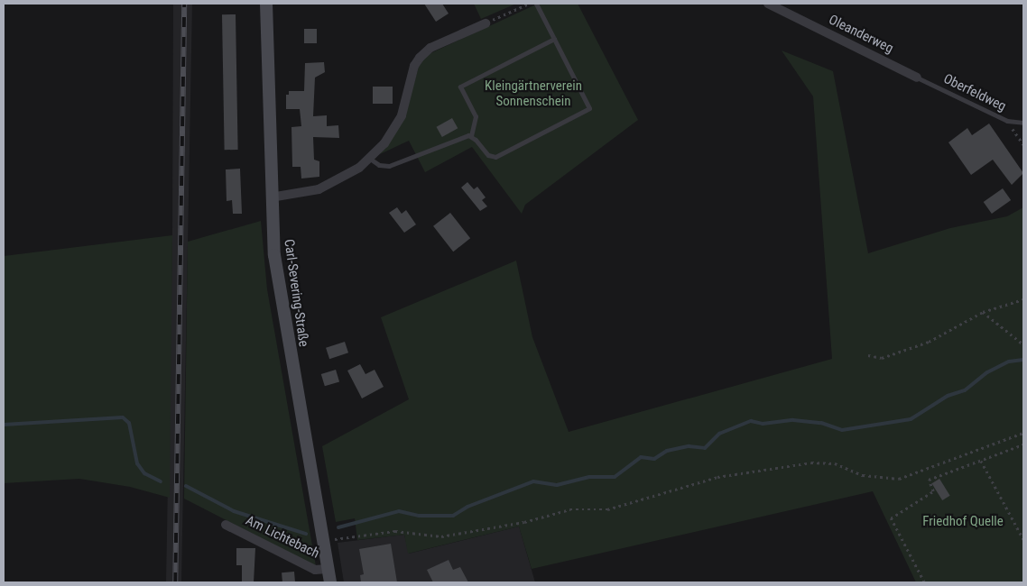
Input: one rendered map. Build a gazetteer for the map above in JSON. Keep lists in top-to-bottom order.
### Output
{
  "streets": {
    "street": ["Oleanderweg", "Carl-Severing-Straße", "Am Lichtebach"],
    "lane": ["Oberfeldweg"]
  },
  "crossings": [
    ["Oleanderweg", "Oberfeldweg"],
    ["Carl-Severing-Straße", "Am Lichtebach"]
  ],
  "parks": ["Kleingärtnerverein Sonnenschein", "Friedhof Quelle"]
}
